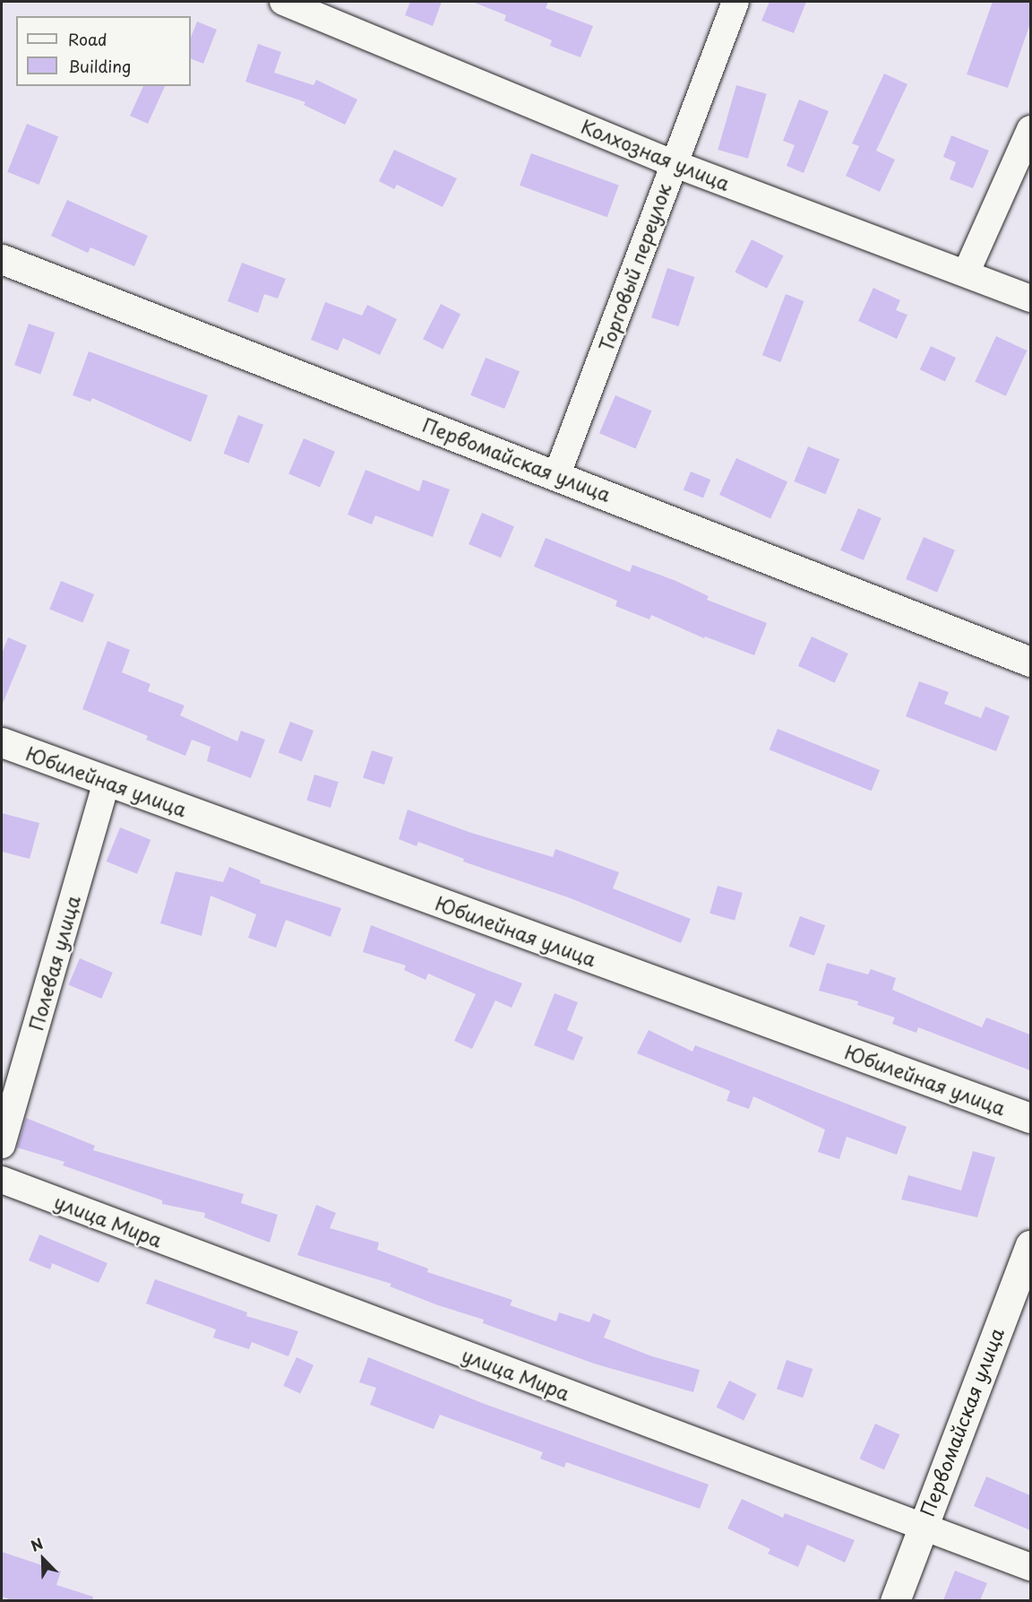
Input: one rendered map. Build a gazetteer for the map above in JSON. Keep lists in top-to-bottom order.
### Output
{
  "streets": {
    "street": [
      "Колхозная улица",
      "Торговый переулок",
      "Первомайская улица",
      "Юбилейная улица",
      "Полевая улица",
      "улица Мира"
    ]
  },
  "crossings": [
    ["Колхозная улица", "Торговый переулок"],
    ["Торговый переулок", "Первомайская улица"],
    ["Первомайская улица", "улица Мира"],
    ["Юбилейная улица", "Полевая улица"]
  ],
  "legend": ["Road", "Building"],
  "north": "top left"
}
